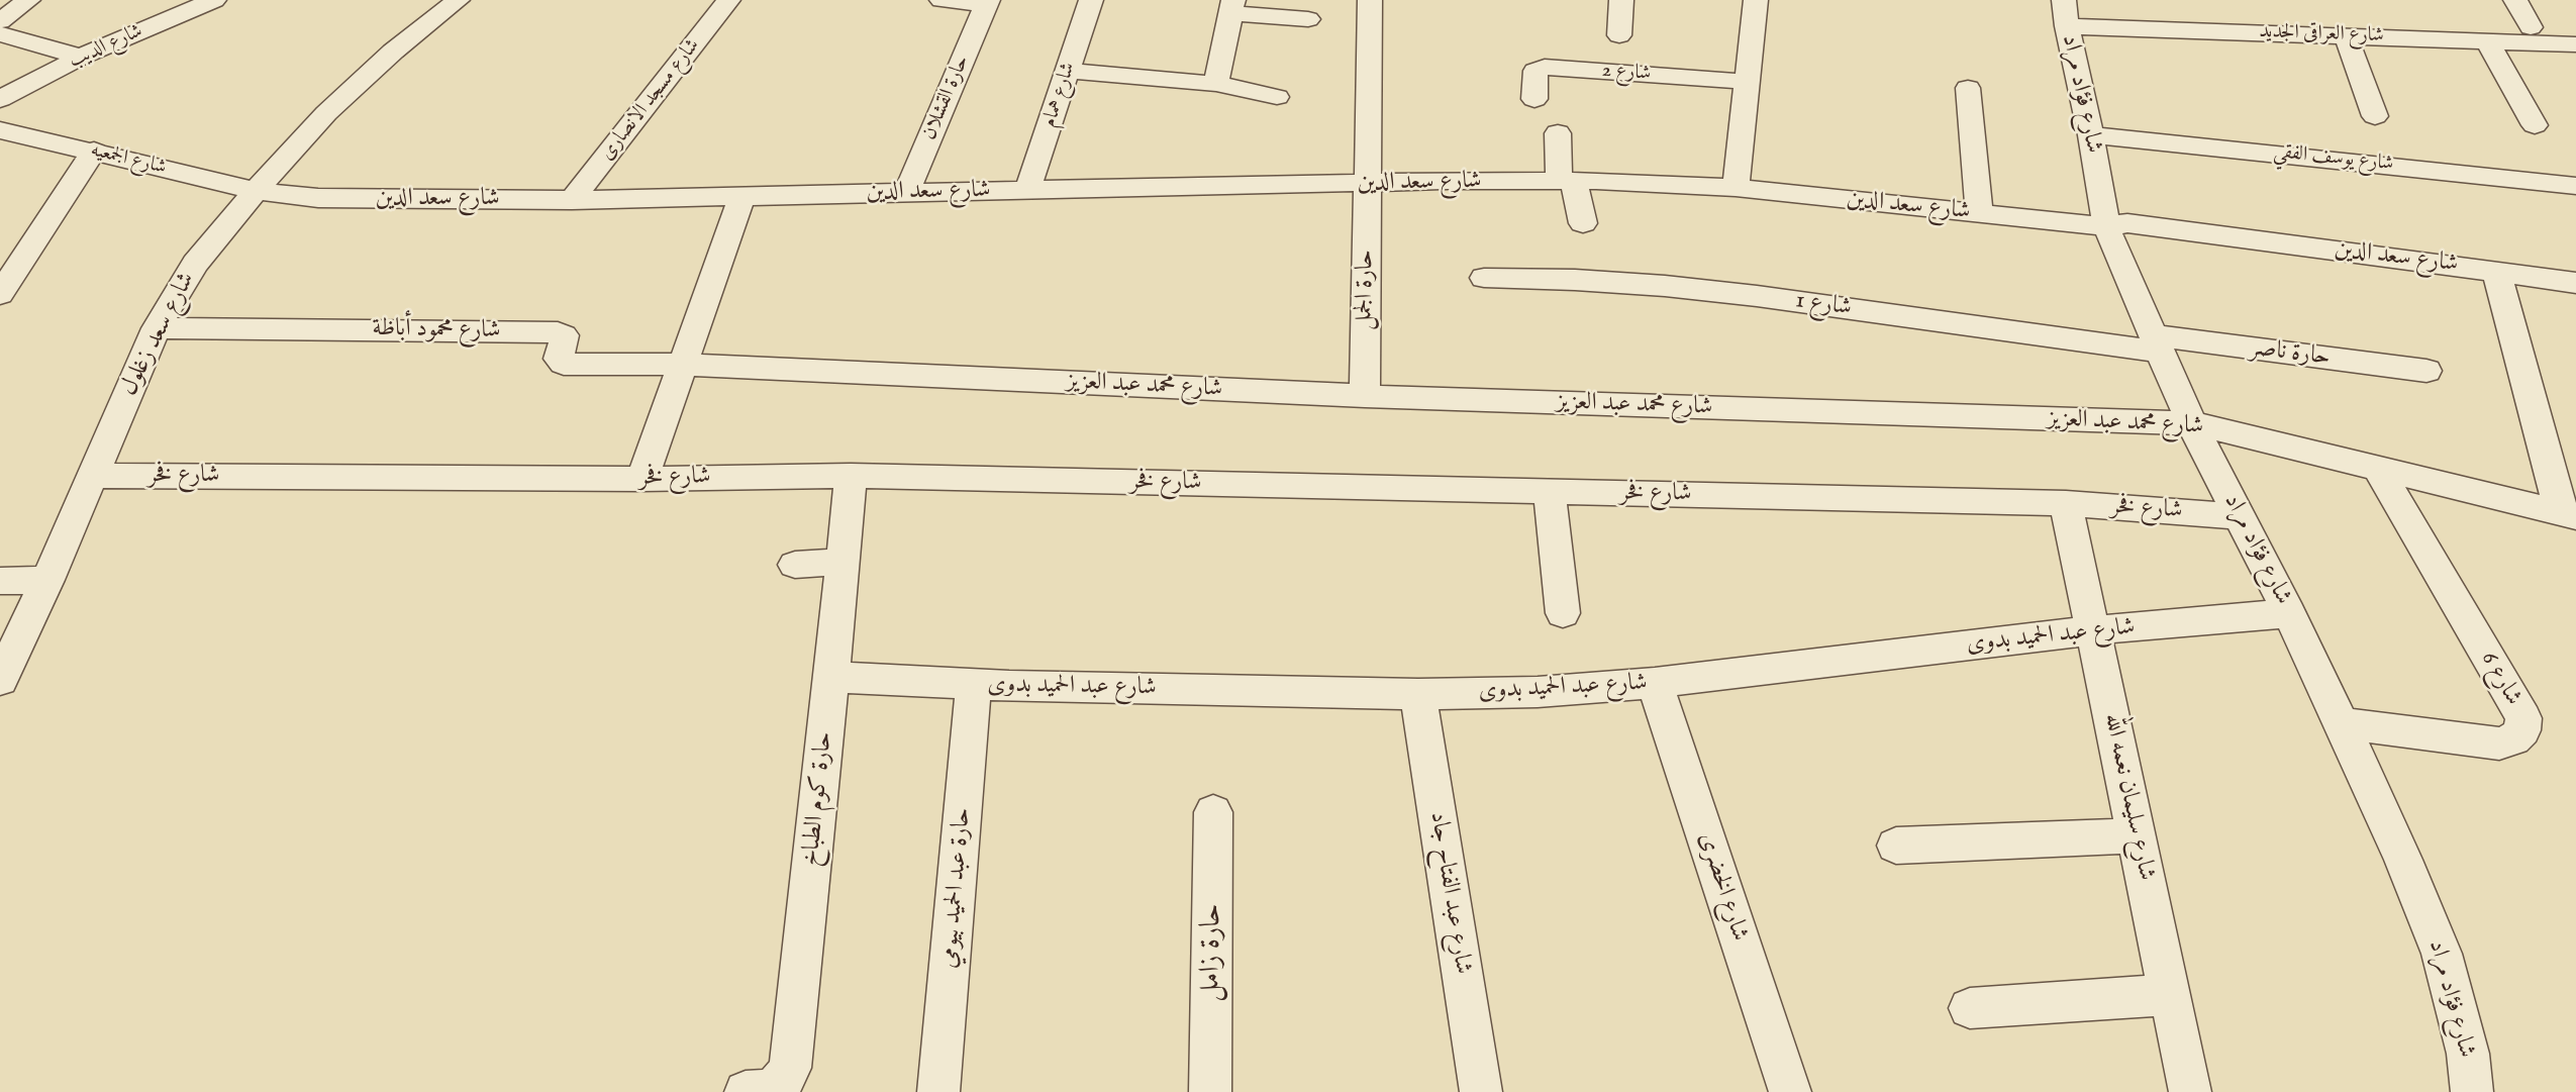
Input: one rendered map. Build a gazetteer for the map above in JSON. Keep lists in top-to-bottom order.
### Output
{
  "streets": {
    "street": [
      "شارع العراقى الجديد",
      "شارع الديب",
      "شارع 2",
      "شارع فؤاد مراد",
      "شارع همام",
      "حارة القشلان",
      "شارع مسجد الانصارى",
      "شارع يوسف الفقي",
      "شارع الجمعيه",
      "شارع سعد الدين",
      "حارة الجمل",
      "شارع 1",
      "شارع محمود أباظة",
      "شارع سعد زغلول",
      "حارة ناصر",
      "شارع محمد عبد العزيز",
      "شارع فخر",
      "شارع عبد الحميد بدوى",
      "شارع 6",
      "شارع سليمان نعمه الله",
      "حارة كوم الطباخ",
      "شارع الخضرى",
      "حارة عبد الحميد بيومي",
      "شارع عبد الفتاح جاد",
      "حارة زامل"
    ]
  },
  "crossings": [
    ["شارع العراقى الجديد", "شارع فؤاد مراد"],
    ["شارع فؤاد مراد", "شارع يوسف الفقي"],
    ["شارع فؤاد مراد", "شارع سعد الدين"],
    ["شارع فؤاد مراد", "شارع 1"],
    ["شارع فؤاد مراد", "حارة ناصر"],
    ["شارع فؤاد مراد", "شارع محمد عبد العزيز"],
    ["شارع فؤاد مراد", "شارع فخر"],
    ["شارع فؤاد مراد", "شارع عبد الحميد بدوى"],
    ["شارع فؤاد مراد", "شارع 6"],
    ["شارع همام", "شارع سعد الدين"],
    ["حارة القشلان", "شارع سعد الدين"],
    ["شارع مسجد الانصارى", "شارع سعد الدين"],
    ["شارع الجمعيه", "شارع سعد الدين"],
    ["شارع الجمعيه", "شارع سعد زغلول"],
    ["شارع سعد الدين", "حارة الجمل"],
    ["شارع سعد الدين", "شارع سعد زغلول"],
    ["حارة الجمل", "شارع محمد عبد العزيز"],
    ["شارع 1", "حارة ناصر"],
    ["شارع محمود أباظة", "شارع سعد زغلول"],
    ["شارع محمود أباظة", "شارع محمد عبد العزيز"],
    ["شارع سعد زغلول", "شارع فخر"],
    ["شارع محمد عبد العزيز", "شارع 6"],
    ["شارع فخر", "شارع سليمان نعمه الله"],
    ["شارع فخر", "حارة كوم الطباخ"],
    ["شارع عبد الحميد بدوى", "شارع سليمان نعمه الله"],
    ["شارع عبد الحميد بدوى", "حارة كوم الطباخ"],
    ["شارع عبد الحميد بدوى", "شارع الخضرى"],
    ["شارع عبد الحميد بدوى", "حارة عبد الحميد بيومي"],
    ["شارع عبد الحميد بدوى", "شارع عبد الفتاح جاد"]
  ]
}
